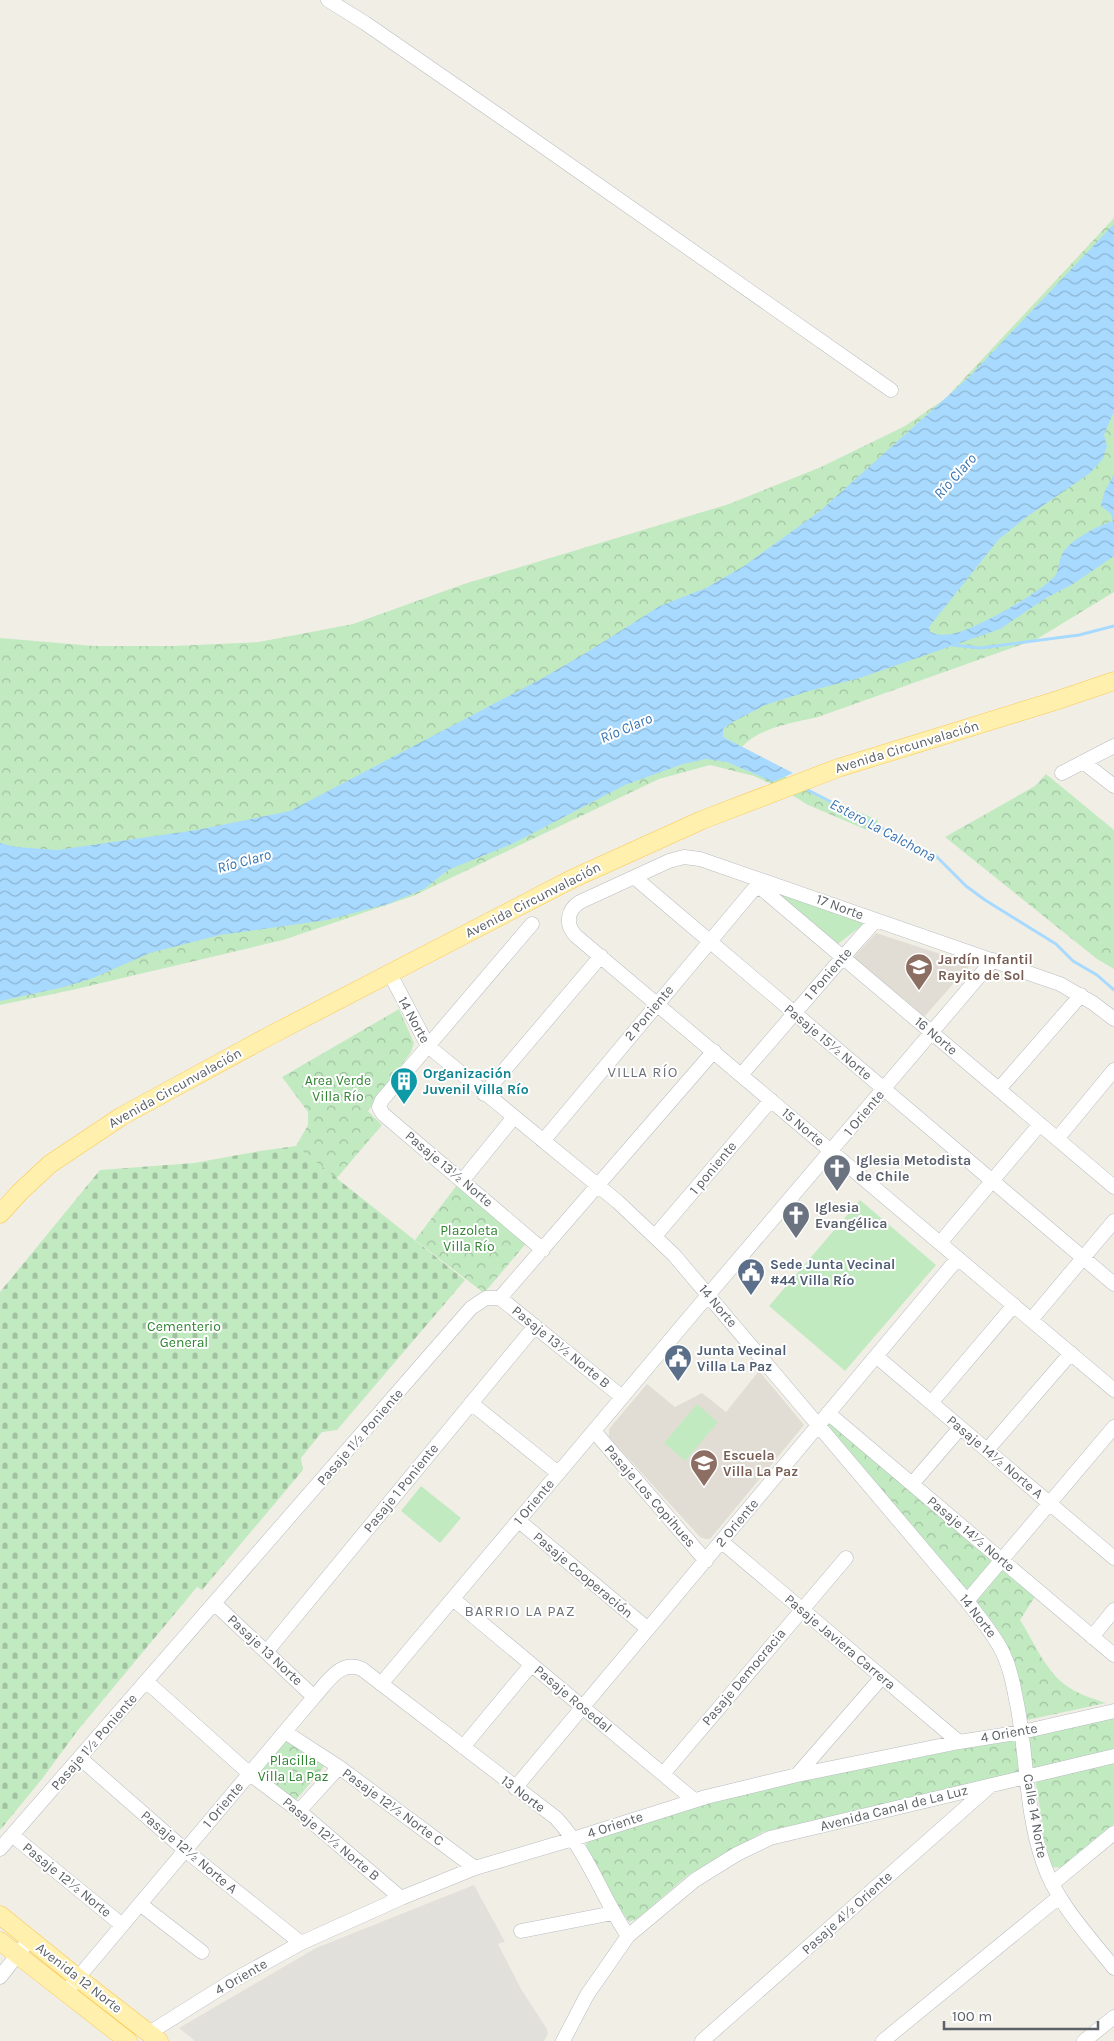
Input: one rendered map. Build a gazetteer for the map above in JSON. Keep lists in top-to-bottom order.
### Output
{
  "streets": {
    "main road": ["Avenida Circunvalación", "Avenida 12 Norte"],
    "street": [
      "17 Norte",
      "1 Poniente",
      "2 Poniente",
      "14 Norte",
      "16 Norte",
      "Pasaje 15½ Norte",
      "1 Oriente",
      "15 Norte",
      "1 poniente",
      "Pasaje 13½ Norte",
      "Pasaje 13½ Norte B",
      "Pasaje 1½ Poniente",
      "Pasaje 14½ Norte A",
      "Pasaje 1 Poniente",
      "Pasaje Los Copihues",
      "2 Oriente",
      "Pasaje 14½ Norte",
      "Pasaje Cooperación",
      "Pasaje Javiera Carrera",
      "Pasaje 13 Norte",
      "Pasaje Democracia",
      "Pasaje Rosedal",
      "4 Oriente",
      "13 Norte",
      "Pasaje 12½ Norte C",
      "Avenida Canal de La Luz",
      "Calle 14 Norte",
      "Pasaje 12½ Norte B",
      "Pasaje 12½ Norte A",
      "Pasaje 12½ Norte",
      "Pasaje 4½ Oriente"
    ]
  },
  "crossings": [
    ["Avenida Circunvalación", "14 Norte"],
    ["17 Norte", "1 Poniente"],
    ["17 Norte", "Pasaje 15½ Norte"],
    ["17 Norte", "1 Oriente"],
    ["17 Norte", "15 Norte"],
    ["1 Poniente", "16 Norte"],
    ["1 Poniente", "Pasaje 15½ Norte"],
    ["1 Poniente", "15 Norte"],
    ["2 Poniente", "14 Norte"],
    ["2 Poniente", "16 Norte"],
    ["2 Poniente", "Pasaje 15½ Norte"],
    ["2 Poniente", "15 Norte"],
    ["14 Norte", "1 Oriente"],
    ["14 Norte", "1 poniente"],
    ["14 Norte", "Pasaje 13½ Norte"],
    ["14 Norte", "2 Oriente"],
    ["14 Norte", "4 Oriente"],
    ["14 Norte", "Calle 14 Norte"],
    ["16 Norte", "1 Oriente"],
    ["Pasaje 15½ Norte", "1 Oriente"],
    ["1 Oriente", "15 Norte"],
    ["1 Oriente", "Pasaje 13½ Norte B"],
    ["1 Oriente", "Pasaje Los Copihues"],
    ["1 Oriente", "Pasaje Cooperación"],
    ["1 Oriente", "Pasaje 13 Norte"],
    ["1 Oriente", "Pasaje Rosedal"],
    ["1 Oriente", "13 Norte"],
    ["1 Oriente", "Pasaje 12½ Norte C"],
    ["1 Oriente", "Pasaje 12½ Norte B"],
    ["1 Oriente", "Pasaje 12½ Norte A"],
    ["1 Oriente", "Pasaje 12½ Norte"],
    ["1 Oriente", "Avenida 12 Norte"],
    ["15 Norte", "1 poniente"],
    ["15 Norte", "2 Oriente"],
    ["Pasaje 13½ Norte B", "Pasaje 1½ Poniente"],
    ["Pasaje 13½ Norte B", "Pasaje 1 Poniente"],
    ["Pasaje 1½ Poniente", "Pasaje 13 Norte"],
    ["Pasaje 1½ Poniente", "Pasaje 12½ Norte B"],
    ["Pasaje 1½ Poniente", "Pasaje 12½ Norte A"],
    ["Pasaje 1½ Poniente", "Pasaje 12½ Norte"],
    ["Pasaje 14½ Norte A", "2 Oriente"],
    ["Pasaje 1 Poniente", "Pasaje 13 Norte"],
    ["Pasaje Los Copihues", "2 Oriente"],
    ["2 Oriente", "Pasaje 14½ Norte"],
    ["2 Oriente", "Pasaje Cooperación"],
    ["2 Oriente", "Pasaje Javiera Carrera"],
    ["2 Oriente", "Pasaje Rosedal"],
    ["2 Oriente", "13 Norte"],
    ["Pasaje Javiera Carrera", "Pasaje Democracia"],
    ["Pasaje Javiera Carrera", "4 Oriente"],
    ["Pasaje Democracia", "Pasaje Rosedal"],
    ["Pasaje Rosedal", "4 Oriente"],
    ["4 Oriente", "13 Norte"],
    ["4 Oriente", "Pasaje 12½ Norte C"],
    ["4 Oriente", "Calle 14 Norte"],
    ["4 Oriente", "Pasaje 12½ Norte B"],
    ["4 Oriente", "Pasaje 12½ Norte A"],
    ["4 Oriente", "Avenida 12 Norte"],
    ["13 Norte", "Avenida Canal de La Luz"],
    ["Avenida Canal de La Luz", "Calle 14 Norte"],
    ["Avenida Canal de La Luz", "Pasaje 4½ Oriente"]
  ],
  "districts": ["VILLA RÍO", "BARRIO LA PAZ"],
  "water": ["Río Claro", "Estero La Calchona"],
  "parks": [
    "Area Verde Villa Río",
    "Plazoleta Villa Río",
    "Cementerio General",
    "Placilla Villa La Paz"
  ],
  "places": {
    "school or university": ["Jardín Infantil Rayito de Sol", "Escuela Villa La Paz"],
    "building": ["Organización Juvenil Villa Río"],
    "church": ["Iglesia Metodista de Chile", "Iglesia Evangélica"],
    "public building": ["Sede Junta Vecinal #44 Villa Río", "Junta Vecinal Villa La Paz"]
  },
  "scale_bar": "100 m"
}
